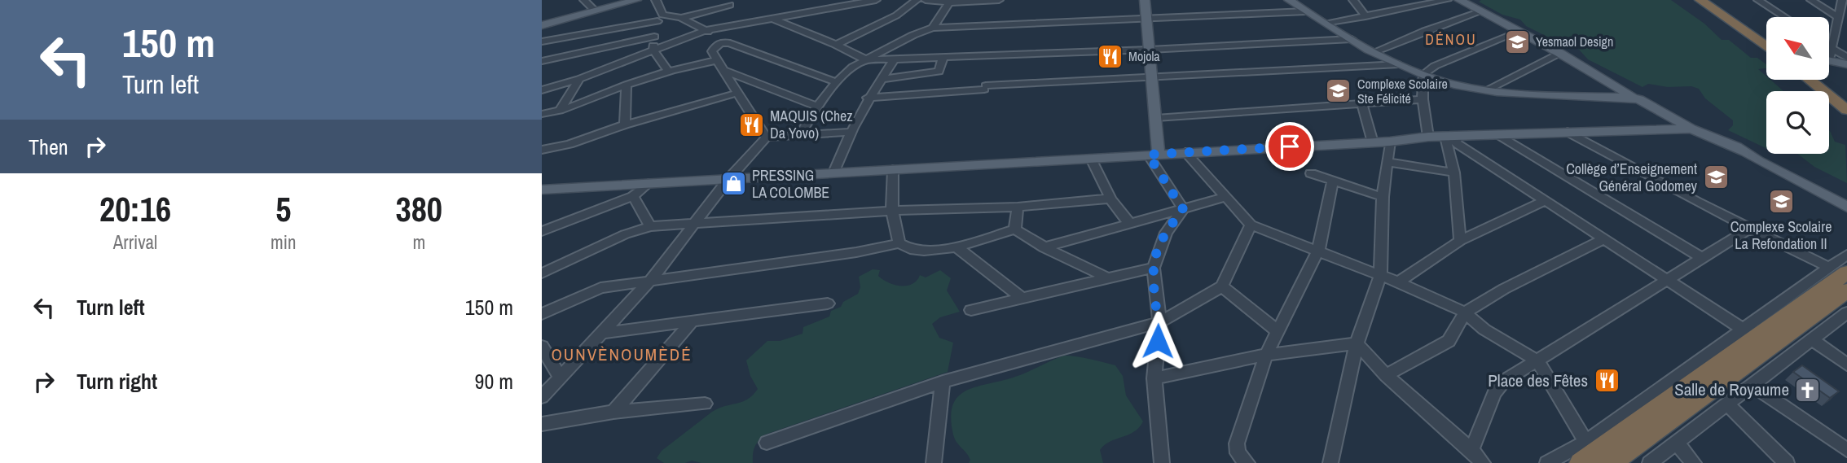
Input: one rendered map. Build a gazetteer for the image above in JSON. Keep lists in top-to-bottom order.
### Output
{
  "districts": ["DÉNOU", "OUNVÈNOUMÈDÉ"],
  "places": {
    "school or university": [
      "Yesmaol Design",
      "Complexe Scolaire Ste Félicité",
      "Collège d’Enseignement Général Godomey",
      "Complexe Scolaire La Refondation II"
    ],
    "restaurant": ["Mojola", "MAQUIS (Chez Da Yovo)", "Place des Fêtes"],
    "shop": ["PRESSING LA COLOMBE"],
    "church": ["Salle de Royaume"]
  },
  "north": "top left",
  "page": {
    "turn": ["150 m", "Turn left"],
    "then": "Then",
    "eta": [
      "20:16",
      "Arrival",
      "5",
      "min",
      "380",
      "m"
    ],
    "list": [
      {
        "name": "Turn left",
        "value": "150 m"
      },
      {
        "name": "Turn right",
        "value": "90 m"
      }
    ]
  }
}
